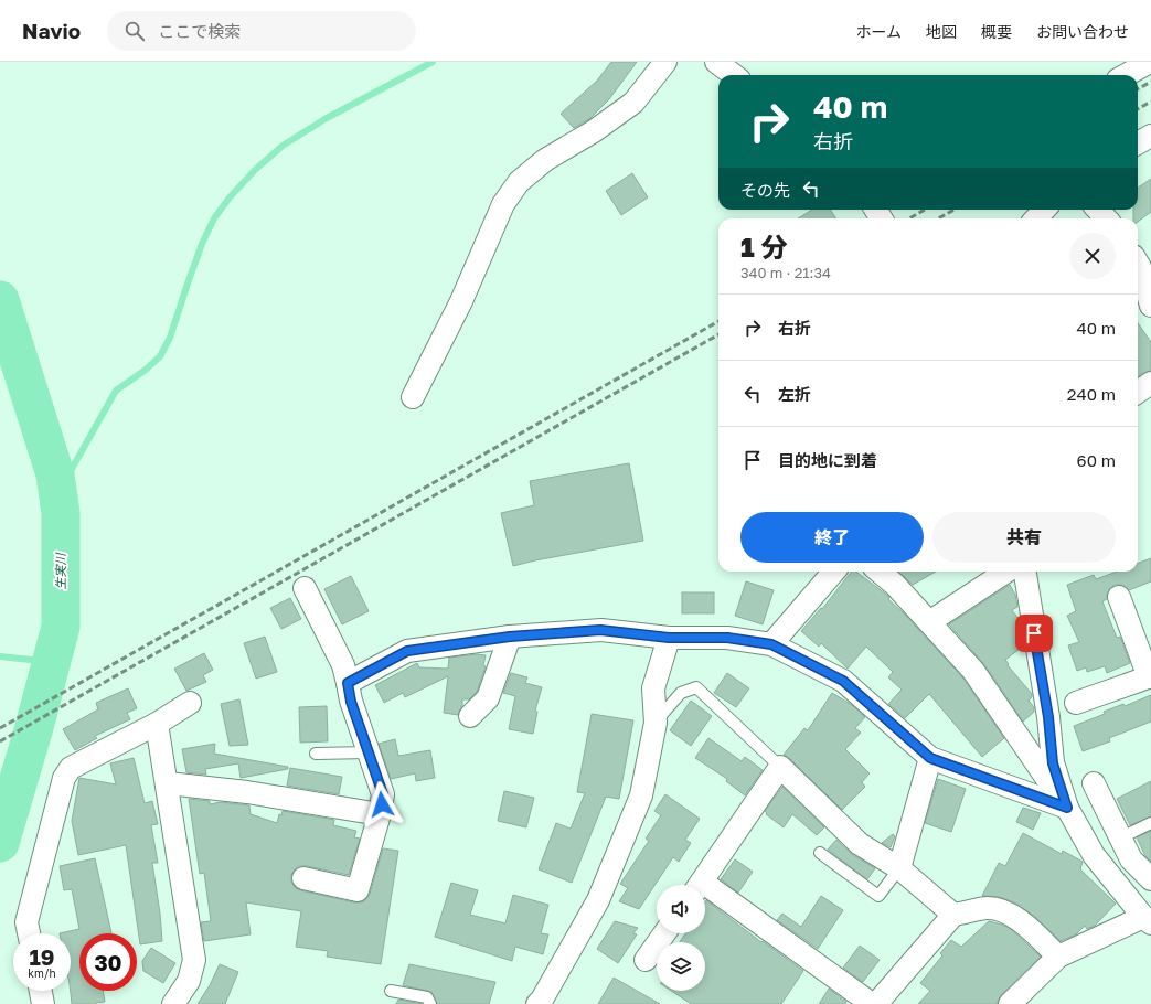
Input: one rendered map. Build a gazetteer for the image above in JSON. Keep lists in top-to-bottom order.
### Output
{
  "water": ["生実川"],
  "page": {
    "header": "Navio",
    "search": "ここで検索",
    "nav": [
      "ホーム",
      "地図",
      "概要",
      "お問い合わせ"
    ],
    "turn": ["40 m", "右折"],
    "then": "その先",
    "heading": ["1 分", "340 m · 21:34"],
    "list": [
      {
        "name": "右折",
        "value": "40 m"
      },
      {
        "name": "左折",
        "value": "240 m"
      },
      {
        "name": "目的地に到着",
        "value": "60 m"
      }
    ],
    "buttons": ["終了", "共有"],
    "speed": "19 km/h",
    "limit": "30"
  }
}
